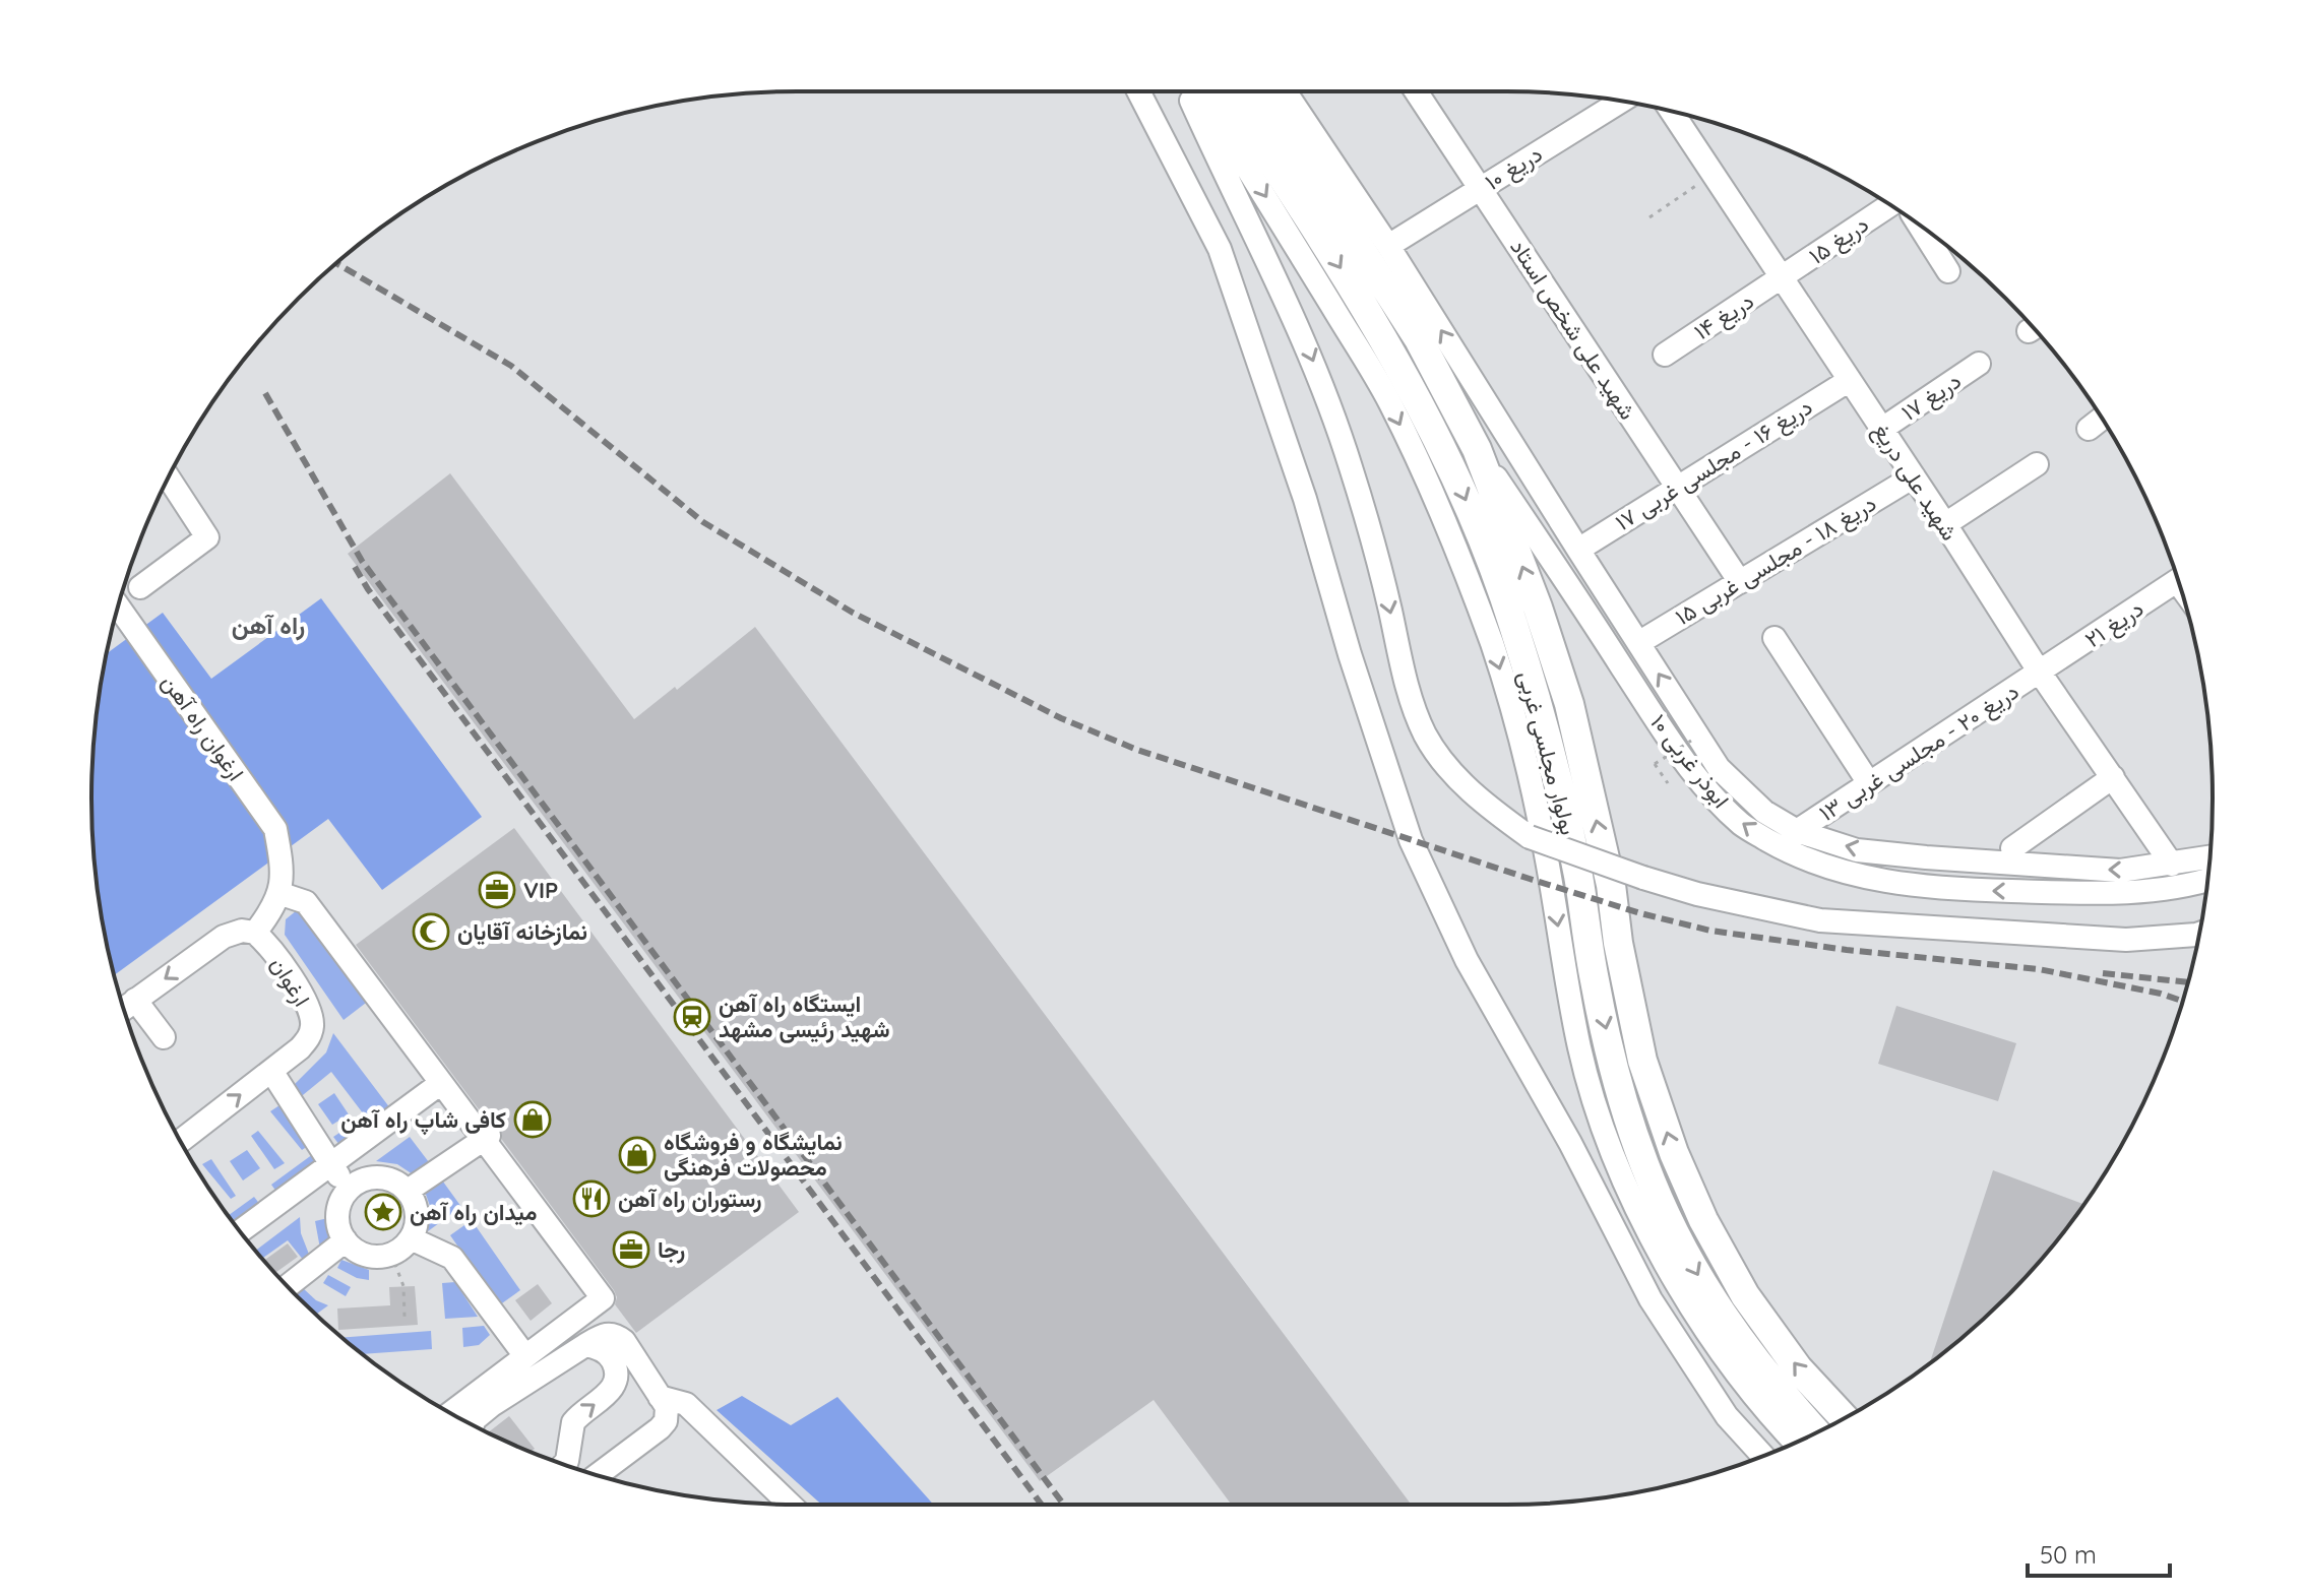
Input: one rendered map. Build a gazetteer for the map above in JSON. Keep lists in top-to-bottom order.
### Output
{
  "streets": {
    "main road": ["بولوار مجلسی غربی"],
    "street": [
      "دریغ ۱۰",
      "دریغ ۱۵",
      "دریغ ۱۴",
      "شهید علی شخص استاد",
      "دریغ ۱۷",
      "دریغ ۱۶ - مجلسی غربی ۱۷",
      "شهید علی دریغ",
      "دریغ ۱۸ - مجلسی غربی ۱۵",
      "دریغ ۲۱",
      "ارغوان راه آهن",
      "دریغ ۲۰ - مجلسی غربی ۱۳",
      "ابوذر غربی ۱۰",
      "ارغوان"
    ]
  },
  "crossings": [
    ["دریغ ۱۰", "شهید علی شخص استاد"],
    ["دریغ ۱۵", "دریغ ۱۴"],
    ["دریغ ۱۵", "شهید علی دریغ"],
    ["دریغ ۱۴", "شهید علی دریغ"],
    ["شهید علی شخص استاد", "دریغ ۱۶ - مجلسی غربی ۱۷"],
    ["شهید علی شخص استاد", "دریغ ۱۸ - مجلسی غربی ۱۵"],
    ["دریغ ۱۷", "شهید علی دریغ"],
    ["دریغ ۱۶ - مجلسی غربی ۱۷", "شهید علی دریغ"],
    ["شهید علی دریغ", "دریغ ۱۸ - مجلسی غربی ۱۵"],
    ["شهید علی دریغ", "دریغ ۲۱"],
    ["شهید علی دریغ", "دریغ ۲۰ - مجلسی غربی ۱۳"],
    ["دریغ ۲۱", "دریغ ۲۰ - مجلسی غربی ۱۳"],
    ["ارغوان راه آهن", "ارغوان"],
    ["بولوار مجلسی غربی", "ابوذر غربی ۱۰"]
  ],
  "one_way": ["ابوذر غربی ۱۰"],
  "districts": ["راه آهن"],
  "places": {
    "office": ["VIP", "رجا"],
    "mosque": ["نمازخانه آقایان"],
    "station": ["ایستگاه راه آهن شهید رئیسی مشهد"],
    "shop": ["کافی شاپ راه آهن", "نمایشگاه و فروشگاه محصولات فرهنگی"],
    "restaurant": ["رستوران راه آهن"],
    "place": ["میدان راه آهن"]
  },
  "scale_bar": "50 m"
}
